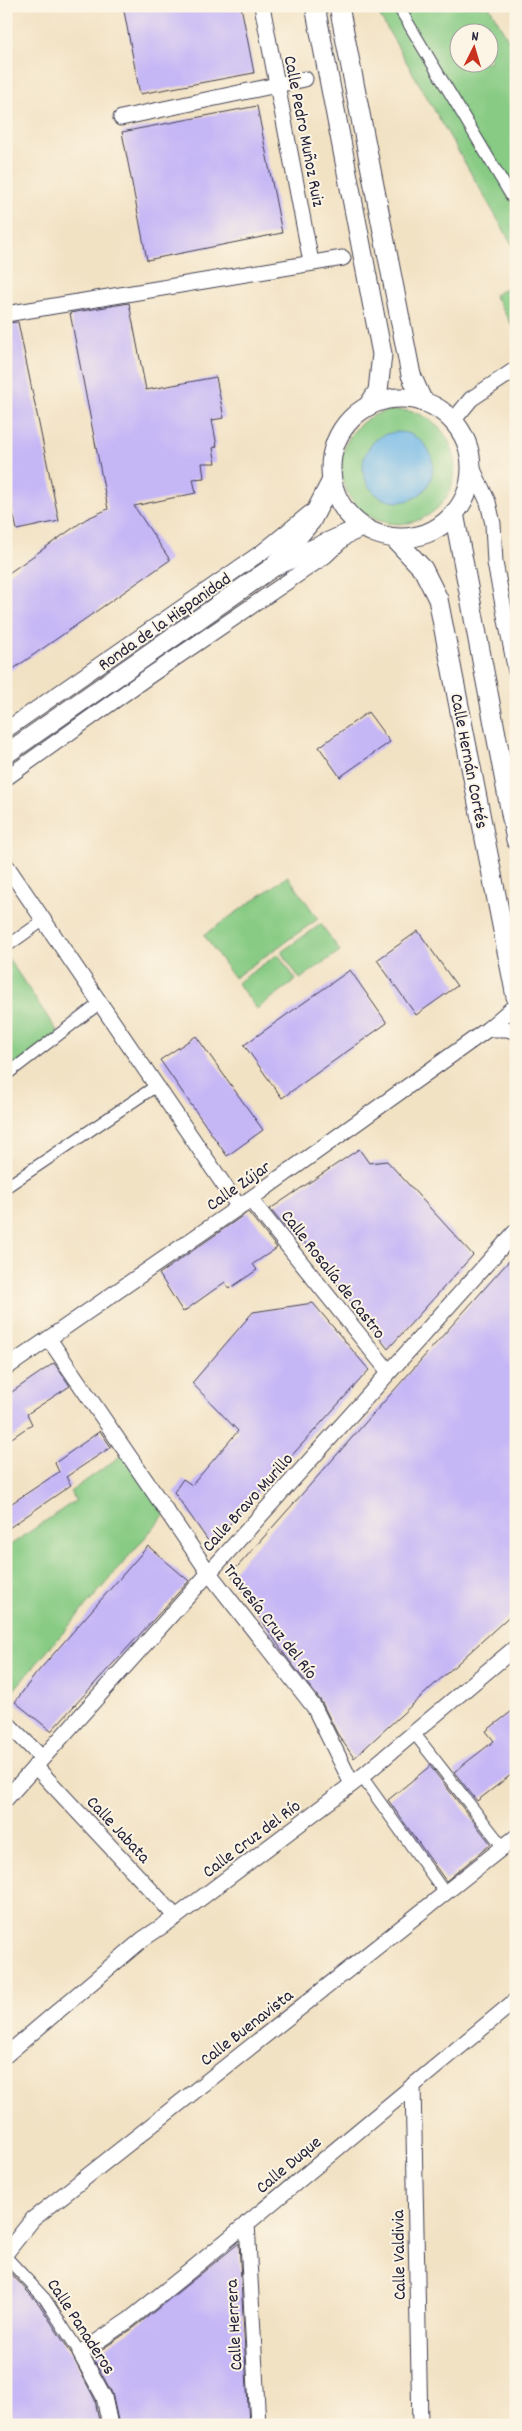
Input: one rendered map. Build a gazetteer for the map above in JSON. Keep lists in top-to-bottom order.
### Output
{
  "streets": {
    "street": [
      "Calle Pedro Muñoz Ruiz",
      "Ronda de la Hispanidad",
      "Calle Hernán Cortés",
      "Calle Zújar",
      "Calle Rosalía de Castro",
      "Calle Bravo Murillo",
      "Travesía Cruz del Río",
      "Calle Jabata",
      "Calle Cruz del Río",
      "Calle Buenavista",
      "Calle Duque",
      "Calle Valdivia",
      "Calle Herrera",
      "Calle Panaderos"
    ]
  },
  "crossings": [
    ["Ronda de la Hispanidad", "Calle Hernán Cortés"],
    ["Calle Zújar", "Calle Rosalía de Castro"],
    ["Calle Zújar", "Travesía Cruz del Río"],
    ["Calle Rosalía de Castro", "Calle Bravo Murillo"],
    ["Calle Bravo Murillo", "Travesía Cruz del Río"],
    ["Calle Bravo Murillo", "Calle Jabata"],
    ["Travesía Cruz del Río", "Calle Cruz del Río"],
    ["Calle Jabata", "Calle Cruz del Río"],
    ["Calle Buenavista", "Calle Panaderos"],
    ["Calle Duque", "Calle Valdivia"],
    ["Calle Duque", "Calle Herrera"],
    ["Calle Duque", "Calle Panaderos"]
  ],
  "north": "top"
}
